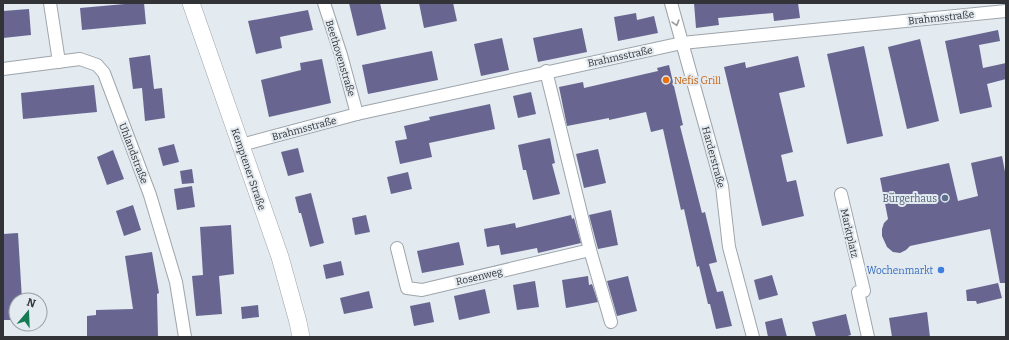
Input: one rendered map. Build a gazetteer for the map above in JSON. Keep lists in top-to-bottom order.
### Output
{
  "streets": {
    "main road": ["Kemptener Straße"],
    "street": [
      "Brahmsstraße",
      "Beethovenstraße",
      "Uhlandstraße",
      "Harderstraße",
      "Marktplatz",
      "Rosenweg"
    ]
  },
  "crossings": [
    ["Brahmsstraße", "Beethovenstraße"],
    ["Brahmsstraße", "Harderstraße"],
    ["Brahmsstraße", "Kemptener Straße"]
  ],
  "places": ["Nefis Grill", "Bürgerhaus", "Wochenmarkt"],
  "north": "top"
}
